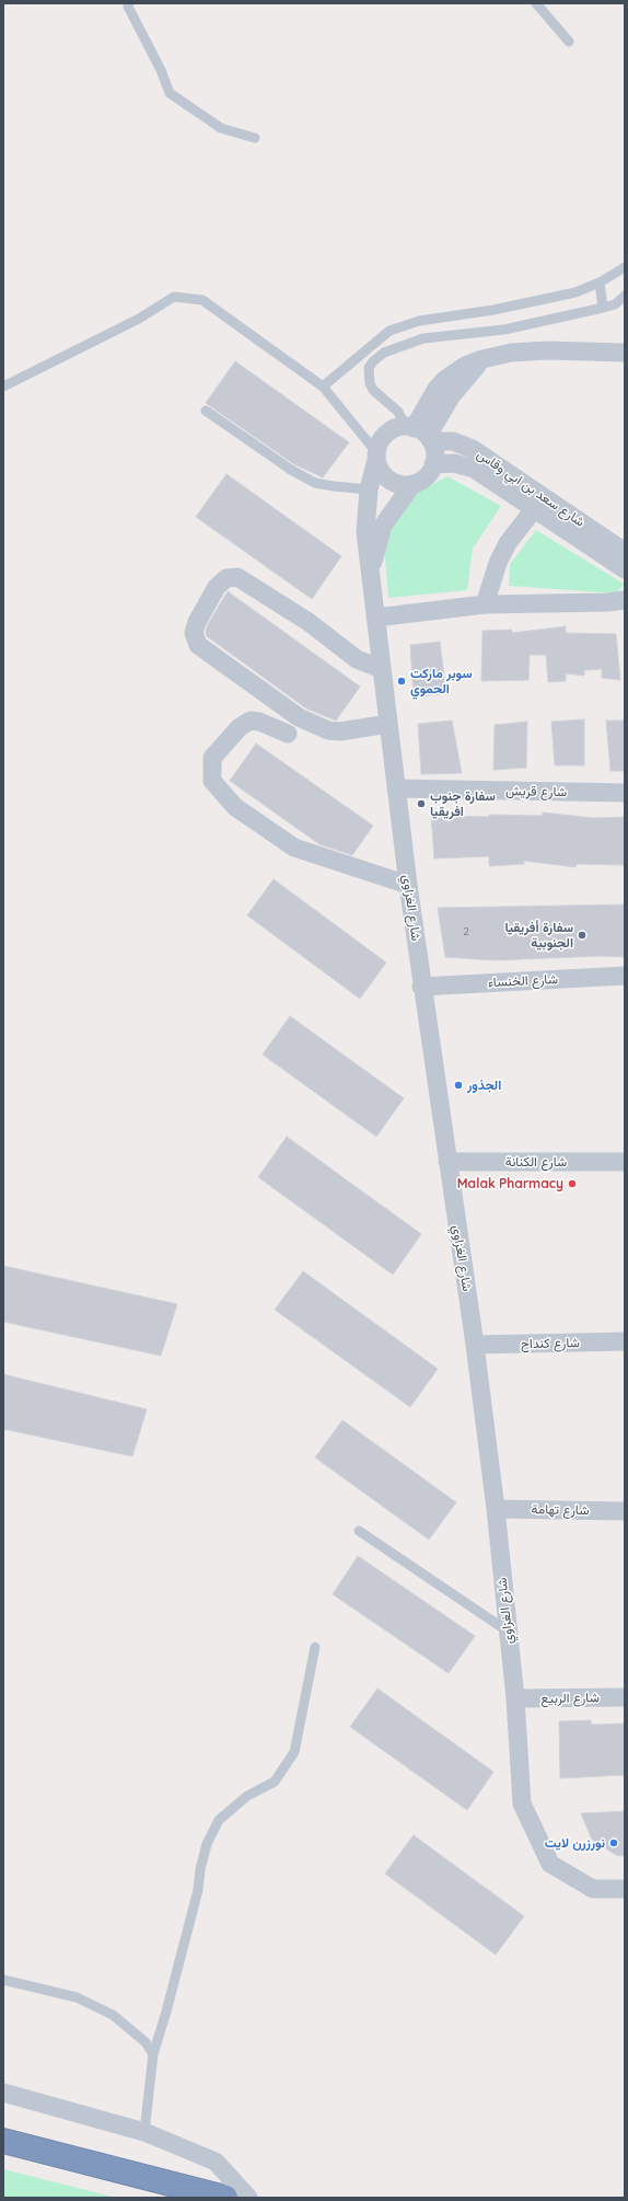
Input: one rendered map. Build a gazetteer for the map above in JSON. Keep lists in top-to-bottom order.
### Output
{
  "streets": {
    "street": [
      "شارع سعد بن ابي وقاس",
      "شارع قريش",
      "شارع الغزاوي",
      "شارع الخنساء",
      "شارع الكنانة",
      "شارع كنداح",
      "شارع تهامة",
      "شارع الربيع"
    ]
  },
  "crossings": [
    ["شارع سعد بن ابي وقاس", "شارع الغزاوي"],
    ["شارع قريش", "شارع الغزاوي"],
    ["شارع الغزاوي", "شارع الخنساء"],
    ["شارع الغزاوي", "شارع الكنانة"],
    ["شارع الغزاوي", "شارع كنداح"],
    ["شارع الغزاوي", "شارع تهامة"],
    ["شارع الغزاوي", "شارع الربيع"]
  ],
  "places": [
    "سوبر ماركت الحموي",
    "سفارة جنوب افريقيا",
    "سفارة أفريقيا الجنوبية",
    "الجذور",
    "Malak Pharmacy",
    "نورزرن لايت"
  ],
  "house_numbers": ["2"]
}
